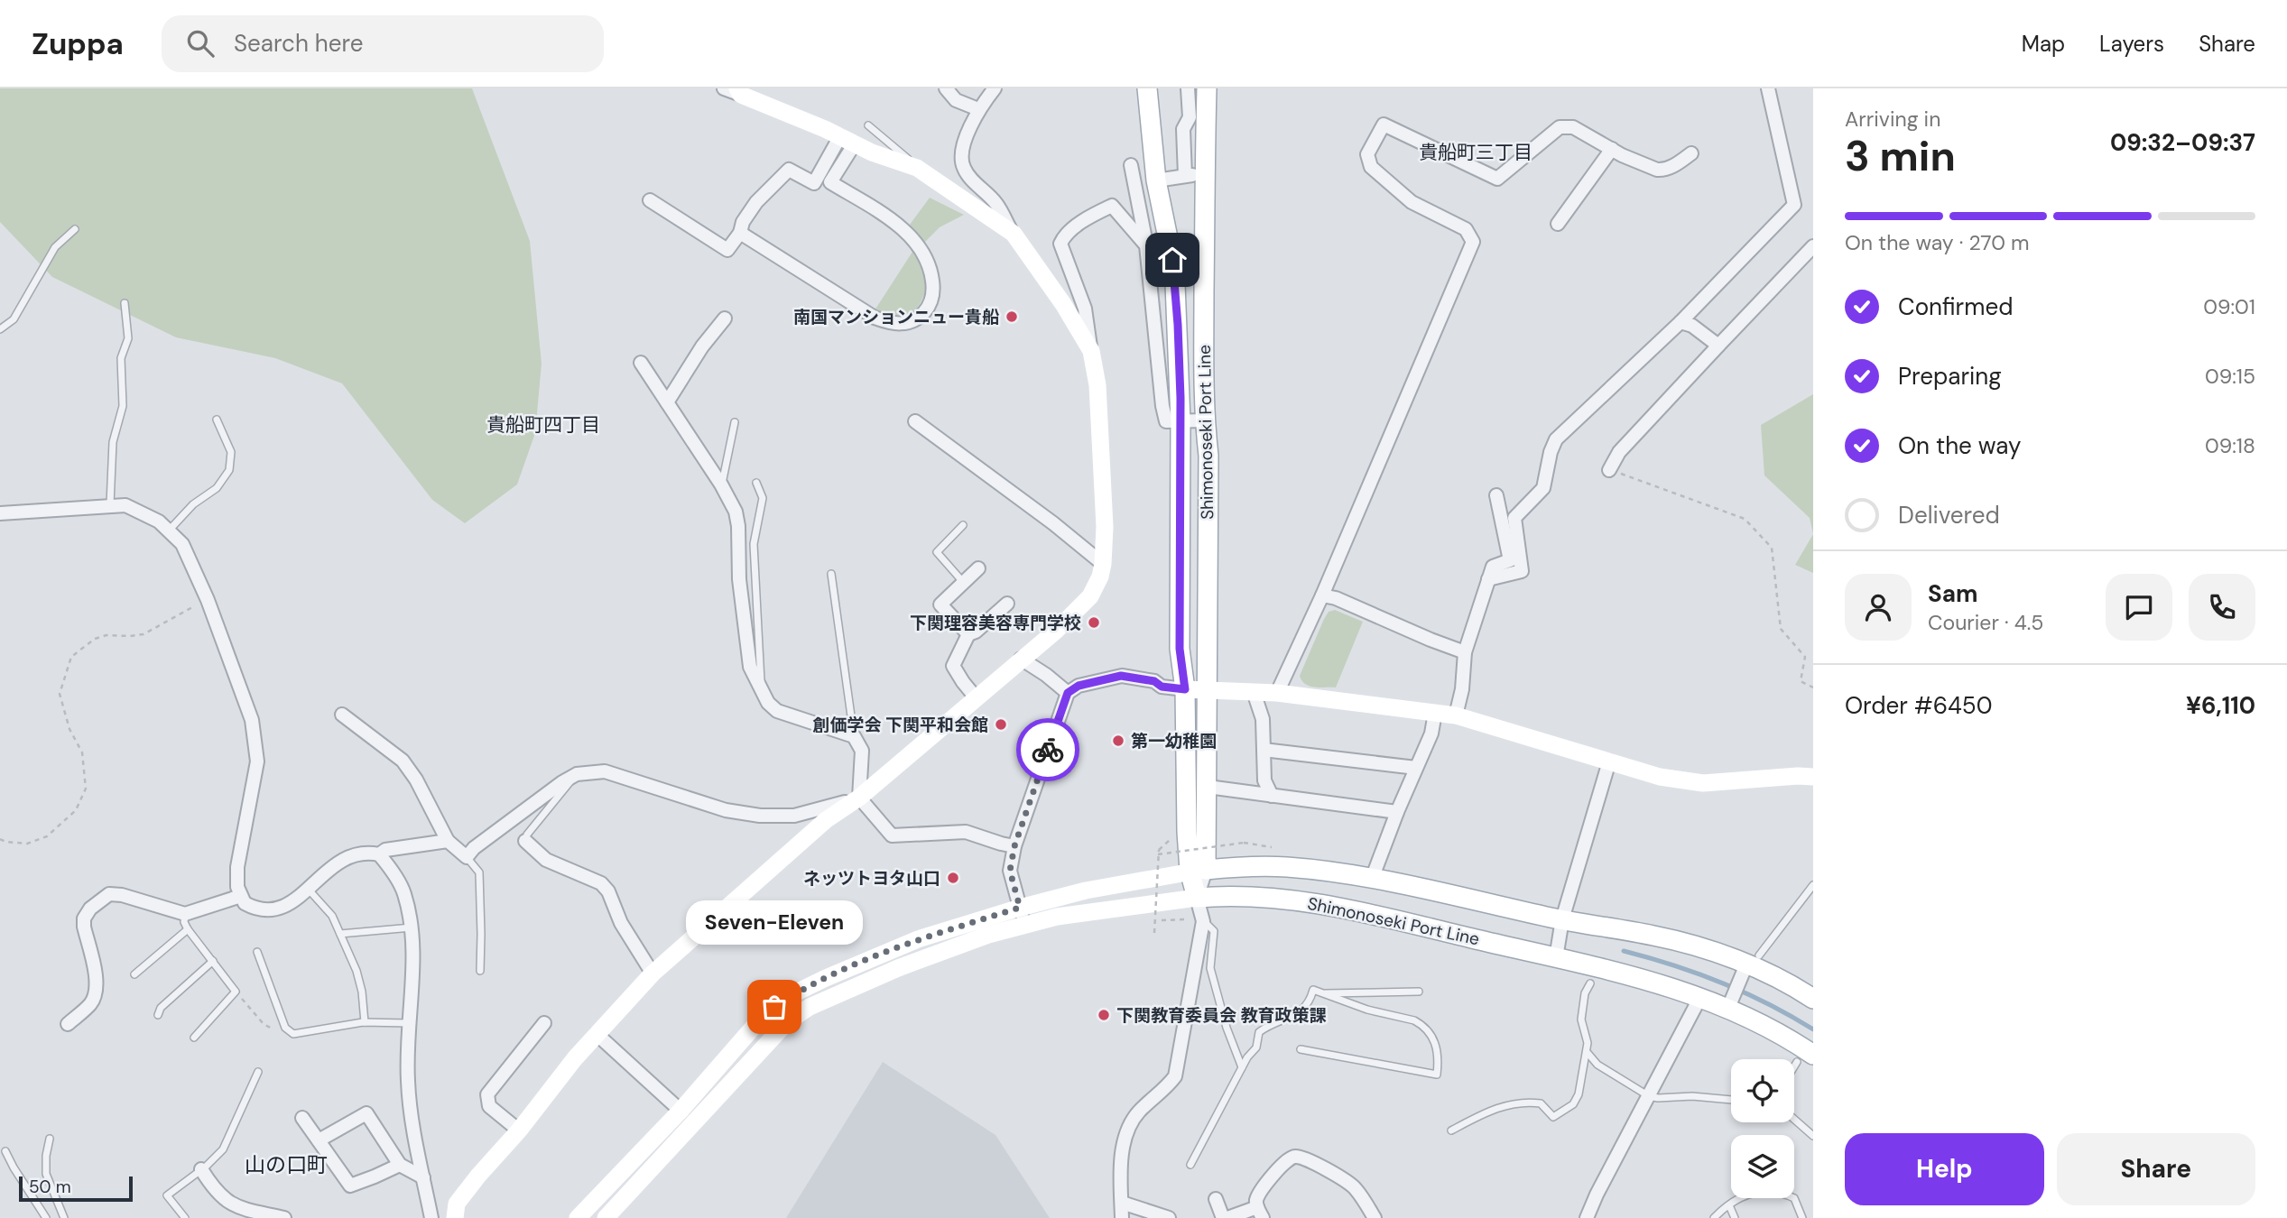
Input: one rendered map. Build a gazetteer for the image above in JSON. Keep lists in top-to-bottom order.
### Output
{
  "streets": {
    "main road": ["Shimonoseki Port Line"]
  },
  "districts": ["貴船町三丁目", "貴船町四丁目", "山の口町"],
  "places": [
    "南国マンションニュー貴船",
    "下関理容美容専門学校",
    "創価学会 下関平和会館",
    "第一幼稚園",
    "ネッツトヨタ山口",
    "Seven-Eleven",
    "下関教育委員会 教育政策課"
  ],
  "scale_bar": "50 m",
  "page": {
    "header": "Zuppa",
    "search": "Search here",
    "nav": ["Map", "Layers", "Share"],
    "heading": ["3 min", "Arriving in", "09:32–09:37"],
    "panel": [
      "Sam",
      "Courier · 4.5",
      "Order #6450",
      "¥6,110"
    ],
    "bar": "On the way · 270 m",
    "list": [
      ["Confirmed", "09:01"],
      ["Preparing", "09:15"],
      ["On the way", "09:18"],
      "Delivered"
    ],
    "bubble": "Seven-Eleven",
    "buttons": ["Help", "Share"],
    "scale": "50 m"
  }
}
